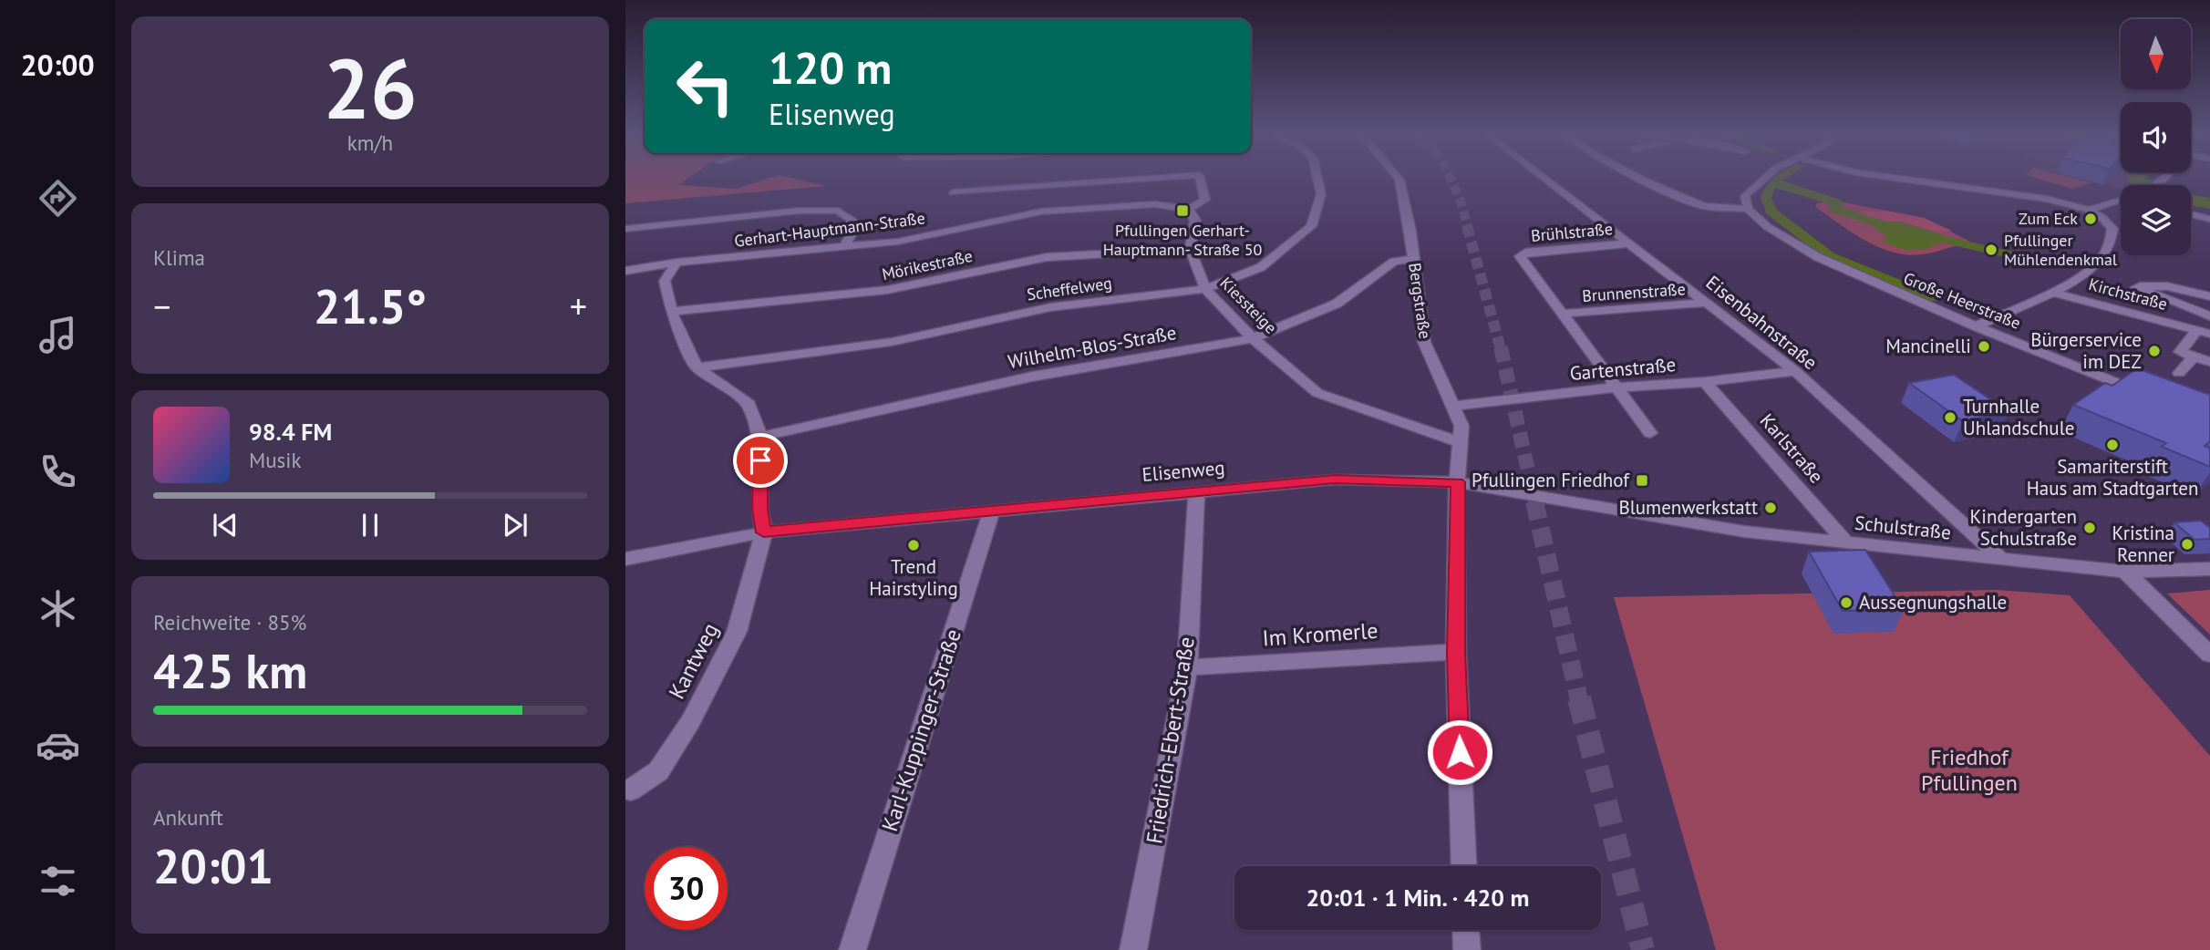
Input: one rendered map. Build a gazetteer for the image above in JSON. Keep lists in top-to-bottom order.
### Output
{
  "streets": {
    "street": [
      "Gerhart-Hauptmann-Straße",
      "Brühlstraße",
      "Mörikestraße",
      "Scheffelweg",
      "Brunnenstraße",
      "Kirchstraße",
      "Bergstraße",
      "Große Heerstraße",
      "Kiessteige",
      "Eisenbahnstraße",
      "Wilhelm-Blos-Straße",
      "Gartenstraße",
      "Karlstraße",
      "Elisenweg",
      "Schulstraße",
      "Im Kromerle",
      "Kantweg",
      "Karl-Kuppinger-Straße",
      "Friedrich-Ebert-Straße"
    ]
  },
  "crossings": [
    ["Gerhart-Hauptmann-Straße", "Kiessteige"],
    ["Brühlstraße", "Brunnenstraße"],
    ["Brühlstraße", "Eisenbahnstraße"],
    ["Mörikestraße", "Kiessteige"],
    ["Scheffelweg", "Kiessteige"],
    ["Brunnenstraße", "Eisenbahnstraße"],
    ["Bergstraße", "Kiessteige"],
    ["Bergstraße", "Wilhelm-Blos-Straße"],
    ["Bergstraße", "Gartenstraße"],
    ["Bergstraße", "Elisenweg"],
    ["Bergstraße", "Im Kromerle"],
    ["Kiessteige", "Wilhelm-Blos-Straße"],
    ["Eisenbahnstraße", "Gartenstraße"],
    ["Eisenbahnstraße", "Schulstraße"],
    ["Gartenstraße", "Karlstraße"],
    ["Karlstraße", "Schulstraße"],
    ["Elisenweg", "Schulstraße"],
    ["Elisenweg", "Kantweg"],
    ["Elisenweg", "Karl-Kuppinger-Straße"],
    ["Elisenweg", "Friedrich-Ebert-Straße"],
    ["Im Kromerle", "Friedrich-Ebert-Straße"]
  ],
  "parks": ["Friedhof Pfullingen"],
  "places": {
    "transit": ["Pfullingen Gerhart- Hauptmann- Straße 50", "Pfullingen Friedhof"],
    "other": [
      "Zum Eck",
      "Pfullinger Mühlendenkmal",
      "Mancinelli",
      "Bürgerservice im DEZ",
      "Turnhalle Uhlandschule",
      "Samariterstift Haus am Stadtgarten",
      "Blumenwerkstatt",
      "Kindergarten Schulstraße",
      "Kristina Renner",
      "Trend Hairstyling",
      "Aussegnungshalle"
    ]
  },
  "north": "bottom",
  "page": {
    "tabs": "20:00",
    "tile": [
      ["26", "km/h"],
      "Klima",
      ["Reichweite · 85%", "425 km"],
      ["Ankunft", "20:01"]
    ],
    "turn": ["120 m", "Elisenweg"],
    "heat": ["−", "21.5°", "+"],
    "song": ["98.4 FM", "Musik"],
    "limit": "30",
    "trip": "20:01 · 1 Min. · 420 m"
  }
}
